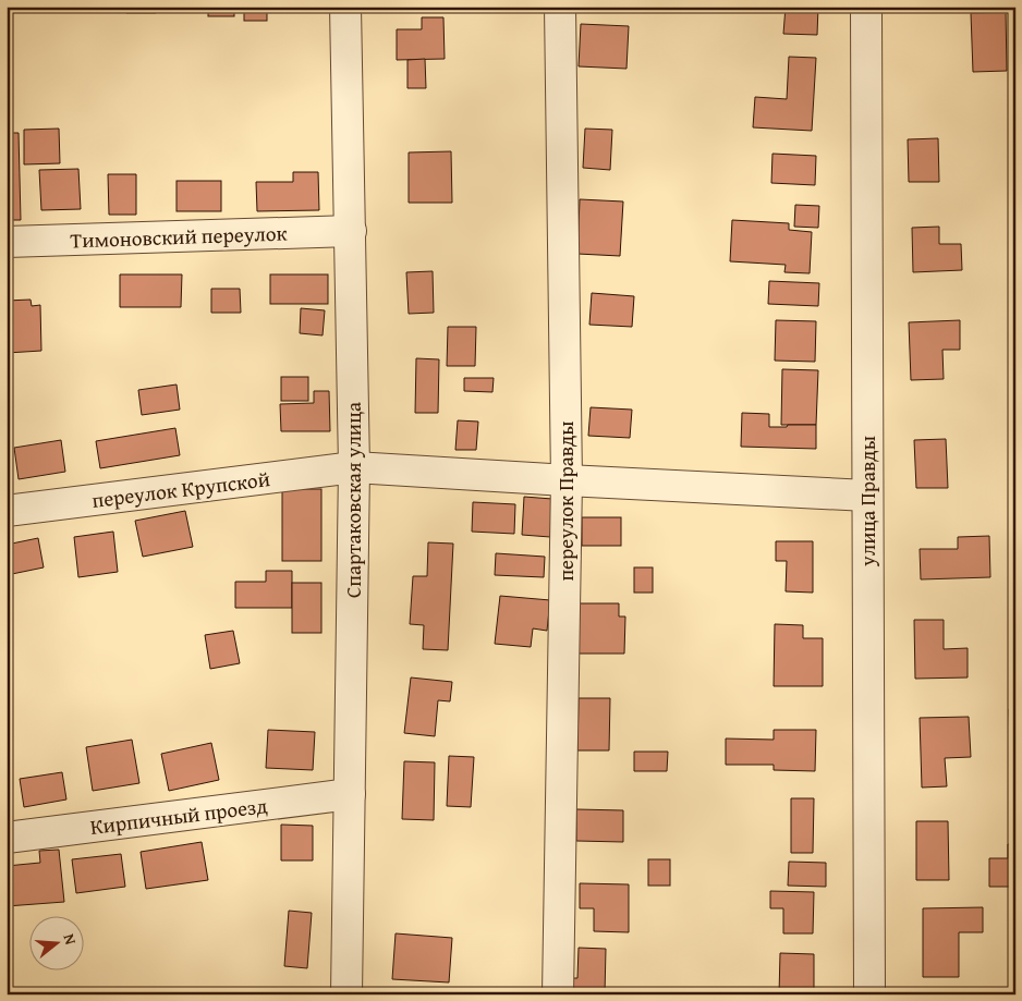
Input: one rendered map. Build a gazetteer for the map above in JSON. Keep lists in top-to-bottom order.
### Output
{
  "streets": {
    "street": [
      "Тимоновский переулок",
      "переулок Крупской",
      "Спартаковская улица",
      "переулок Правды",
      "улица Правды",
      "Кирпичный проезд"
    ]
  },
  "crossings": [
    ["Тимоновский переулок", "Спартаковская улица"],
    ["переулок Крупской", "Спартаковская улица"],
    ["переулок Крупской", "переулок Правды"],
    ["переулок Крупской", "улица Правды"],
    ["Спартаковская улица", "Кирпичный проезд"]
  ],
  "north": "right"
}
